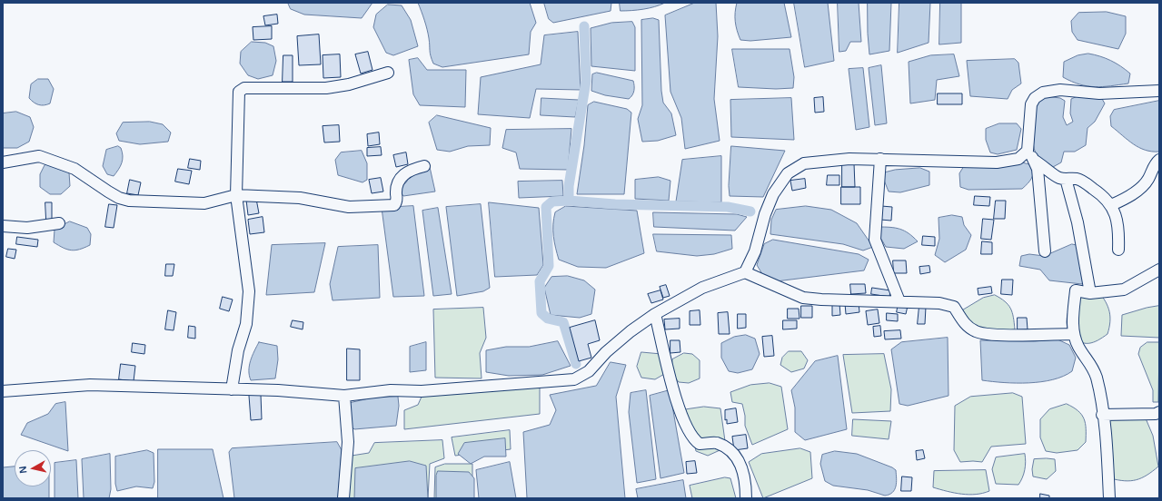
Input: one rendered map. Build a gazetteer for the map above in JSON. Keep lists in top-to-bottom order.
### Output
{
  "north": "left"
}
